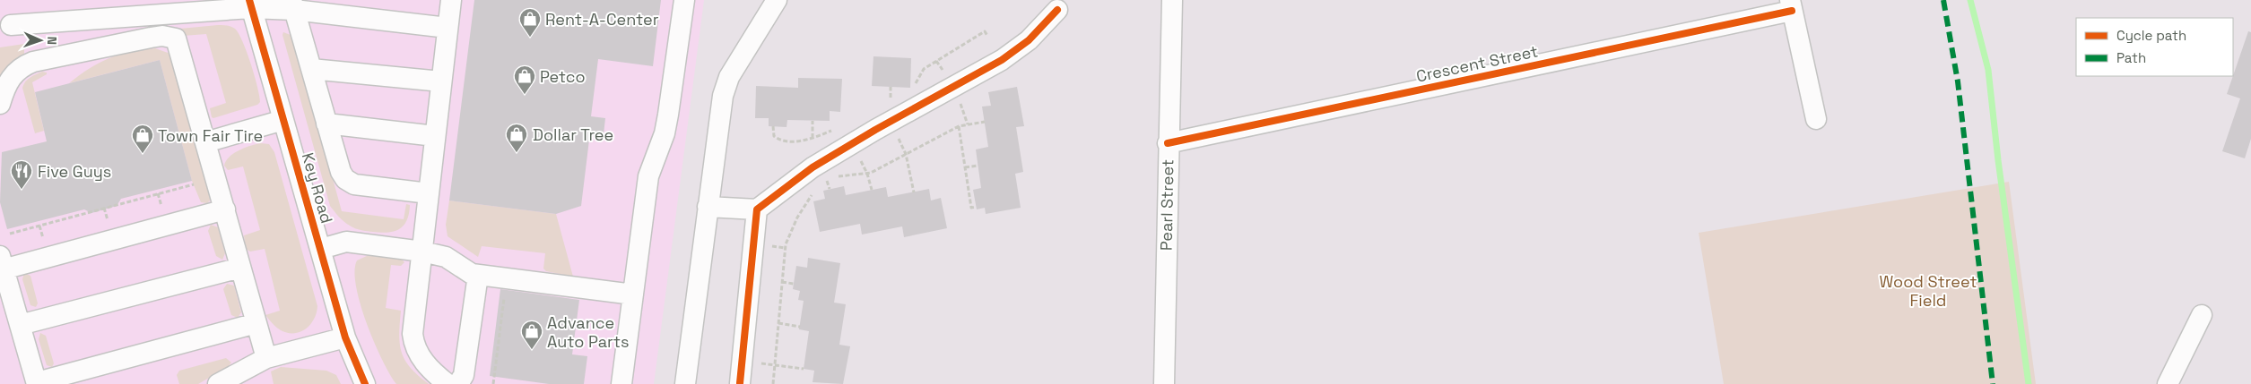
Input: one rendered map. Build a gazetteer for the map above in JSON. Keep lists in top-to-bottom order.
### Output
{
  "streets": {
    "street": ["Crescent Street", "Key Road", "Pearl Street"]
  },
  "crossings": [
    ["Crescent Street", "Pearl Street"]
  ],
  "parks": ["Wood Street Field"],
  "places": {
    "shop": [
      "Rent-A-Center",
      "Petco",
      "Dollar Tree",
      "Town Fair Tire",
      "Advance Auto Parts"
    ],
    "restaurant": ["Five Guys"]
  },
  "legend": ["Cycle path", "Path"],
  "north": "right"
}
